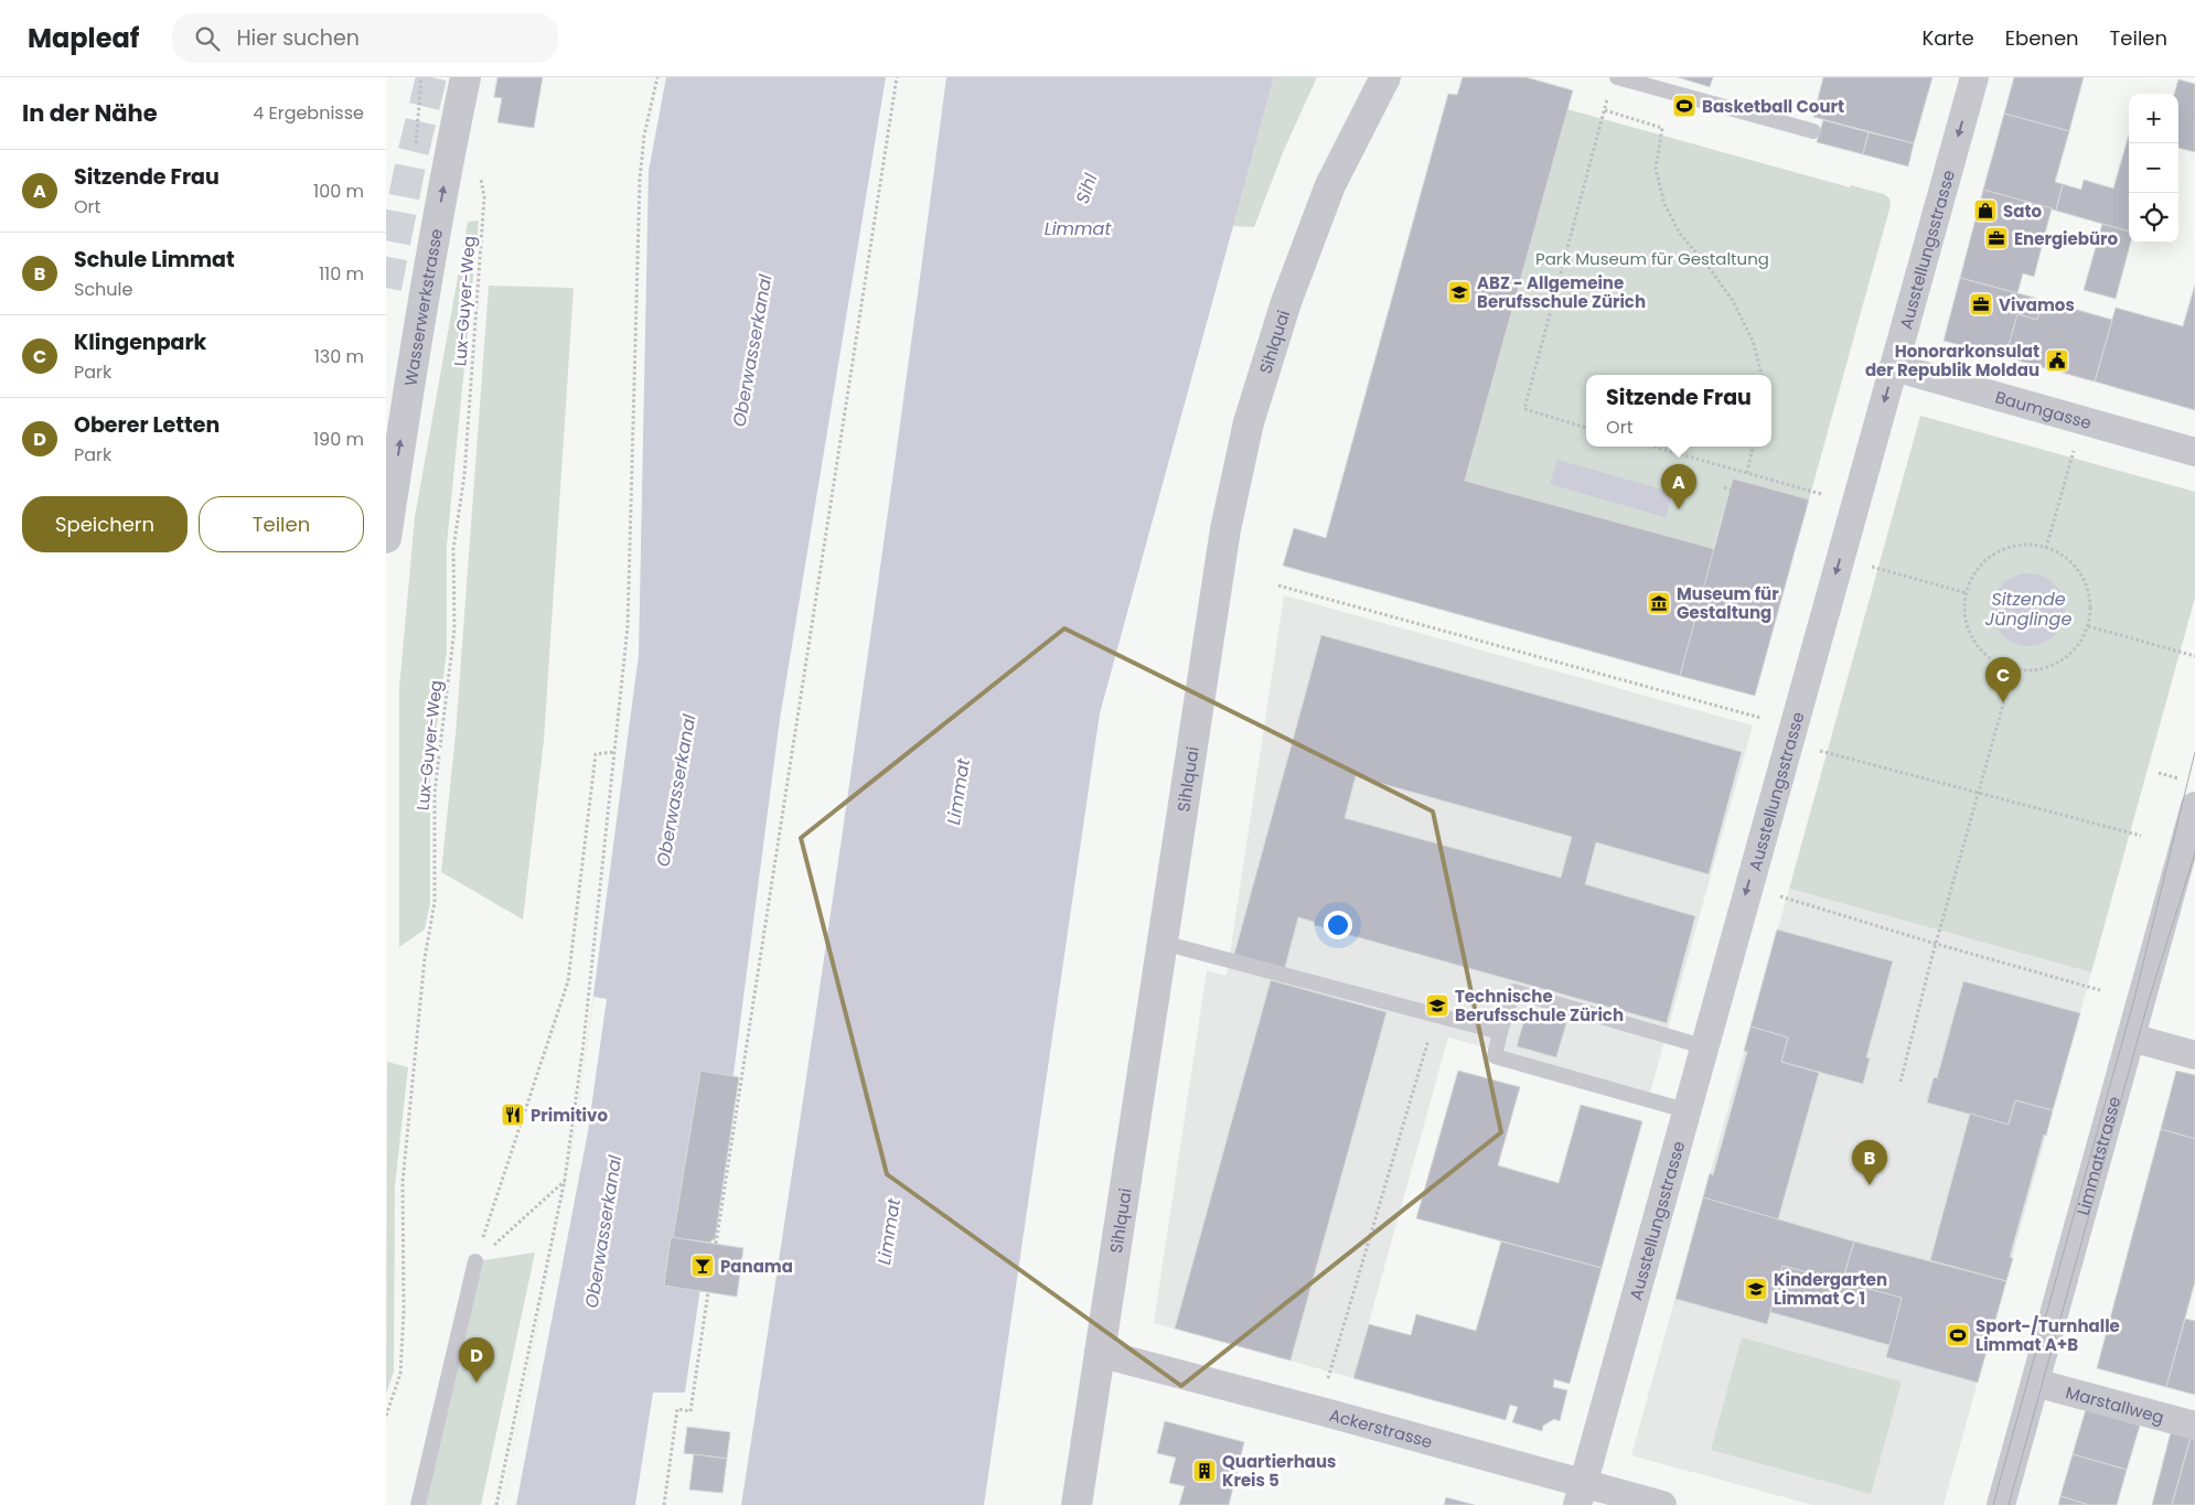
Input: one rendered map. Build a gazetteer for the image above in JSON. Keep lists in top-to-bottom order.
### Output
{
  "streets": {
    "street": [
      "Ausstellungsstrasse",
      "Wasserwerkstrasse",
      "Sihlquai",
      "Baumgasse",
      "Limmatstrasse",
      "Marstallweg",
      "Ackerstrasse"
    ],
    "path": ["Lux-Guyer-Weg"]
  },
  "crossings": [
    ["Ausstellungsstrasse", "Baumgasse"],
    ["Ausstellungsstrasse", "Ackerstrasse"],
    ["Sihlquai", "Ackerstrasse"],
    ["Limmatstrasse", "Marstallweg"]
  ],
  "one_way": ["Ausstellungsstrasse", "Wasserwerkstrasse"],
  "water": [
    "Sihl",
    "Limmat",
    "Oberwasserkanal",
    "Sitzende Jünglinge"
  ],
  "parks": ["Park Museum für Gestaltung"],
  "places": {
    "sports": ["Basketball Court", "Sport-/Turnhalle Limmat A+B"],
    "shop": ["Sato"],
    "office": ["Energiebüro", "Vivamos"],
    "school or university": ["ABZ - Allgemeine Berufsschule Zürich", "Technische Berufsschule Zürich", "Kindergarten Limmat C 1"],
    "public building": ["Honorarkonsulat der Republik Moldau"],
    "museum": ["Museum für Gestaltung"],
    "restaurant": ["Primitivo"],
    "bar": ["Panama"],
    "building": ["Quartierhaus Kreis 5"]
  },
  "page": {
    "header": "Mapleaf",
    "search": "Hier suchen",
    "nav": ["Karte", "Ebenen", "Teilen"],
    "heading": ["In der Nähe", "4 Ergebnisse"],
    "map_buttons": ["+", "−"],
    "list": [
      {
        "mark": "A",
        "name": "Sitzende Frau",
        "note": "Ort",
        "value": "100 m"
      },
      {
        "mark": "B",
        "name": "Schule Limmat",
        "note": "Schule",
        "value": "110 m"
      },
      {
        "mark": "C",
        "name": "Klingenpark",
        "note": "Park",
        "value": "130 m"
      },
      {
        "mark": "D",
        "name": "Oberer Letten",
        "note": "Park",
        "value": "190 m"
      }
    ],
    "popup": ["Sitzende Frau", "Ort"],
    "pins": [
      "A",
      "C",
      "B",
      "D"
    ],
    "buttons": ["Speichern", "Teilen"]
  }
}
